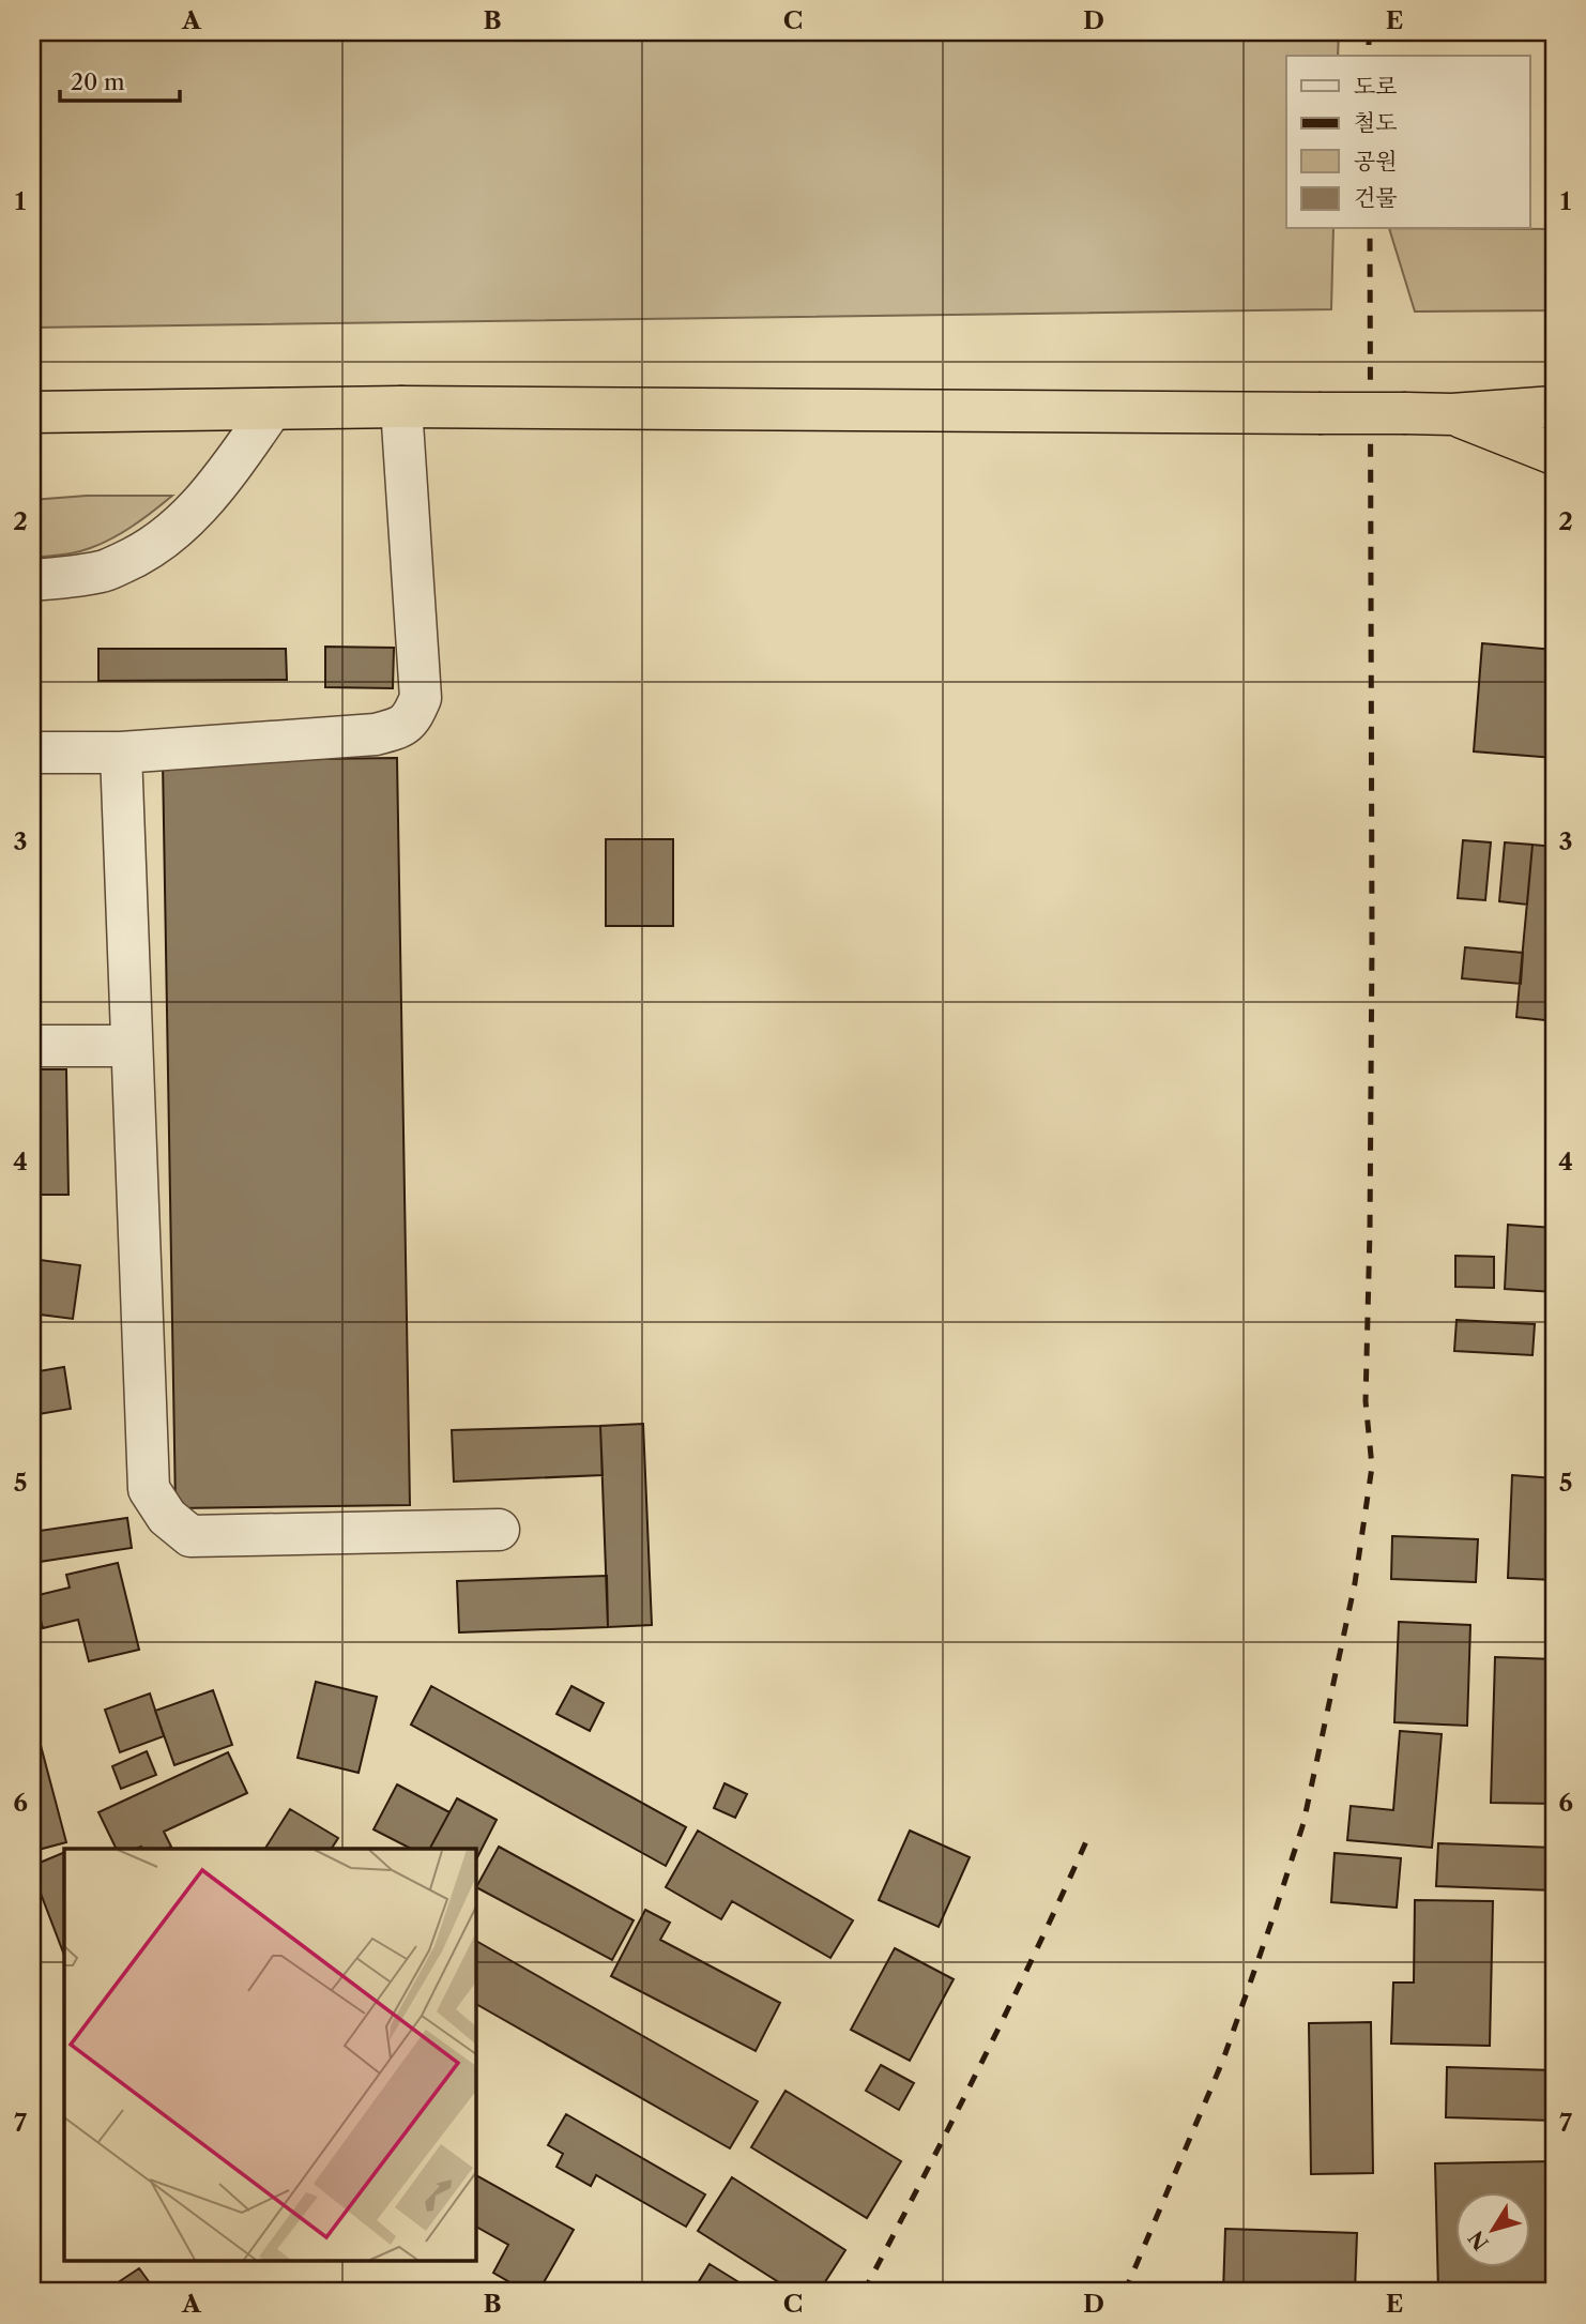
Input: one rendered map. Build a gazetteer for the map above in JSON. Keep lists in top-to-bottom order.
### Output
{
  "legend": [
    "도로",
    "철도",
    "공원",
    "건물"
  ],
  "scale_bar": "20 m",
  "north": "bottom left",
  "grid": {
    "columns": [
      "A",
      "B",
      "C",
      "D",
      "E"
    ],
    "rows": [
      "1",
      "2",
      "3",
      "4",
      "5",
      "6",
      "7"
    ]
  }
}
